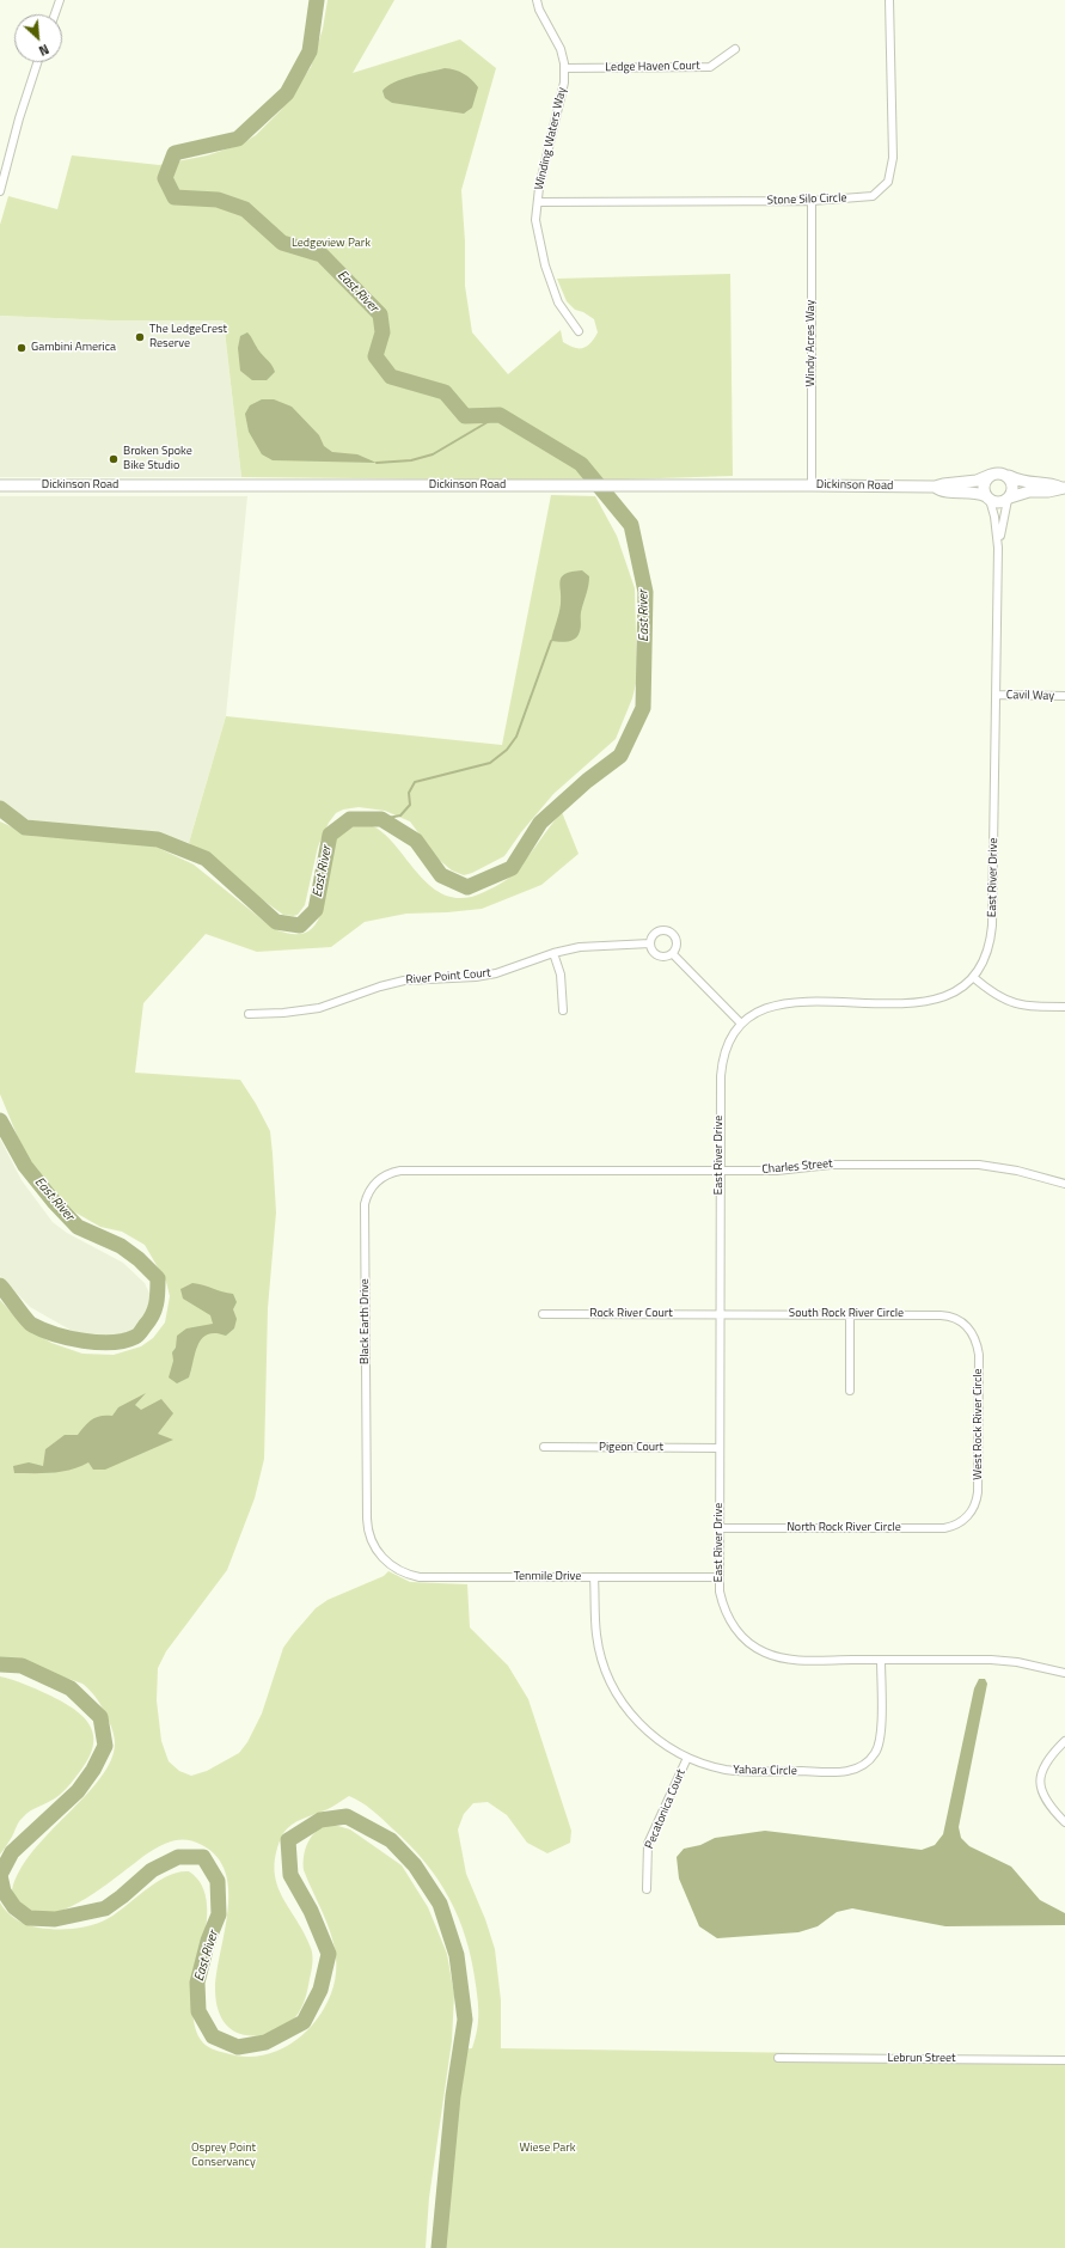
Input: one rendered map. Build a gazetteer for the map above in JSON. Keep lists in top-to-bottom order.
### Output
{
  "streets": {
    "street": [
      "Ledge Haven Court",
      "Winding Waters Way",
      "Stone Silo Circle",
      "Windy Acres Way",
      "Dickinson Road",
      "Cavil Way",
      "East River Drive",
      "River Point Court",
      "Charles Street",
      "Rock River Court",
      "South Rock River Circle",
      "Black Earth Drive",
      "West Rock River Circle",
      "Pigeon Court",
      "North Rock River Circle",
      "Tenmile Drive",
      "Yahara Circle",
      "Pecatonica Court",
      "Lebrun Street"
    ]
  },
  "crossings": [
    ["Ledge Haven Court", "Winding Waters Way"],
    ["Winding Waters Way", "Stone Silo Circle"],
    ["Stone Silo Circle", "Windy Acres Way"],
    ["Windy Acres Way", "Dickinson Road"],
    ["Dickinson Road", "East River Drive"],
    ["Cavil Way", "East River Drive"],
    ["East River Drive", "Charles Street"],
    ["East River Drive", "Rock River Court"],
    ["East River Drive", "South Rock River Circle"],
    ["East River Drive", "Pigeon Court"],
    ["East River Drive", "North Rock River Circle"],
    ["East River Drive", "Tenmile Drive"],
    ["East River Drive", "Yahara Circle"],
    ["Charles Street", "Black Earth Drive"],
    ["Rock River Court", "South Rock River Circle"],
    ["South Rock River Circle", "West Rock River Circle"],
    ["Black Earth Drive", "Tenmile Drive"],
    ["West Rock River Circle", "North Rock River Circle"],
    ["Tenmile Drive", "Yahara Circle"],
    ["Yahara Circle", "Pecatonica Court"]
  ],
  "water": ["East River"],
  "parks": ["Ledgeview Park", "Osprey Point Conservancy", "Wiese Park"],
  "places": ["The LedgeCrest Reserve", "Gambini America", "Broken Spoke Bike Studio"],
  "north": "bottom right"
}
